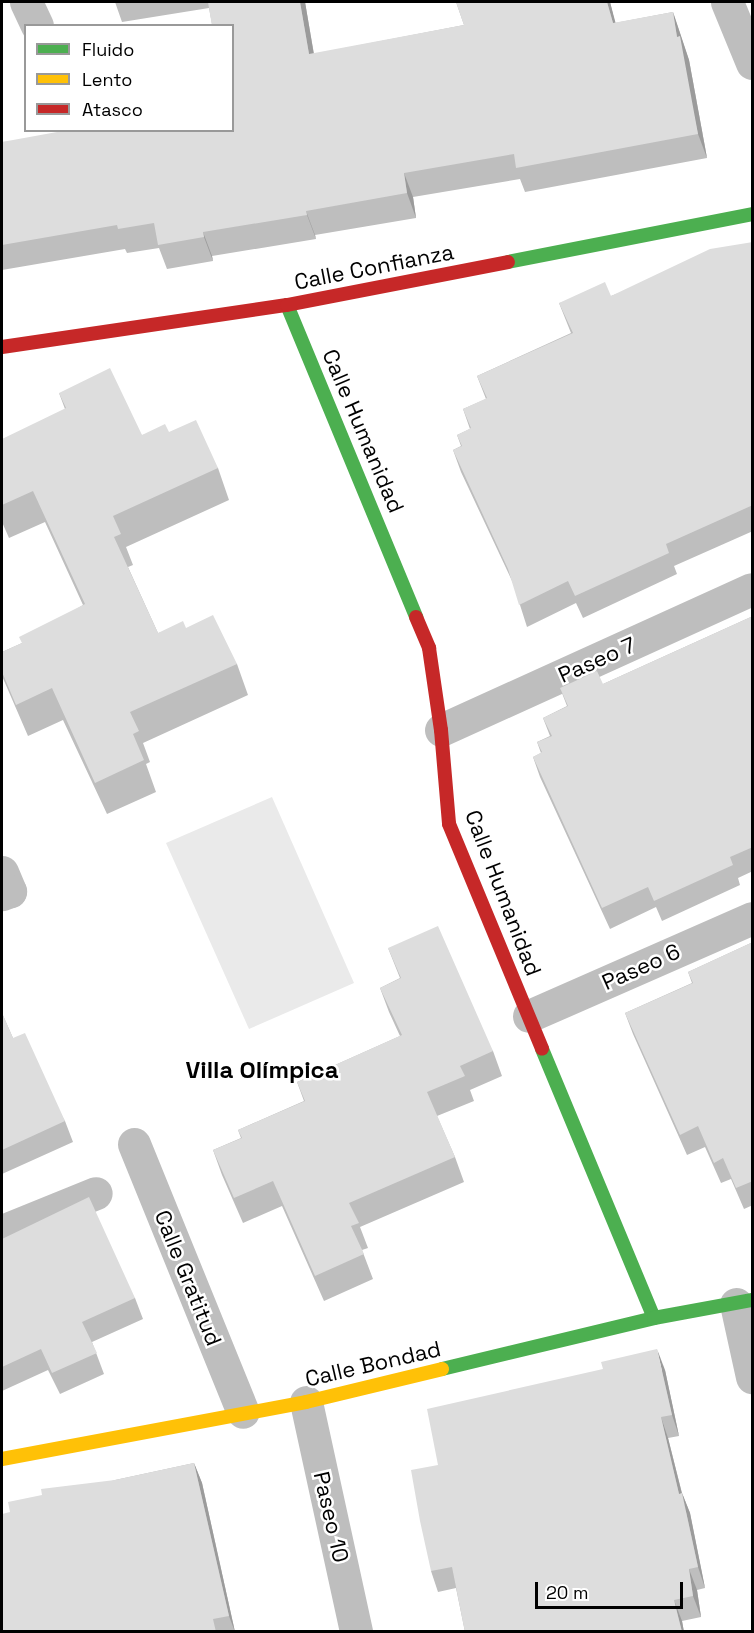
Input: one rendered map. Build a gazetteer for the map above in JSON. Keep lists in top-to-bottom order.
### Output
{
  "streets": {
    "street": [
      "Calle Confianza",
      "Calle Humanidad",
      "Paseo 7",
      "Paseo 6",
      "Calle Gratitud",
      "Calle Bondad",
      "Paseo 10"
    ]
  },
  "crossings": [
    ["Calle Confianza", "Calle Humanidad"],
    ["Calle Humanidad", "Paseo 7"],
    ["Calle Humanidad", "Paseo 6"],
    ["Calle Humanidad", "Calle Bondad"],
    ["Calle Gratitud", "Calle Bondad"],
    ["Calle Bondad", "Paseo 10"]
  ],
  "districts": ["Villa Olímpica"],
  "legend": ["Fluido", "Lento", "Atasco"],
  "scale_bar": "20 m"
}
